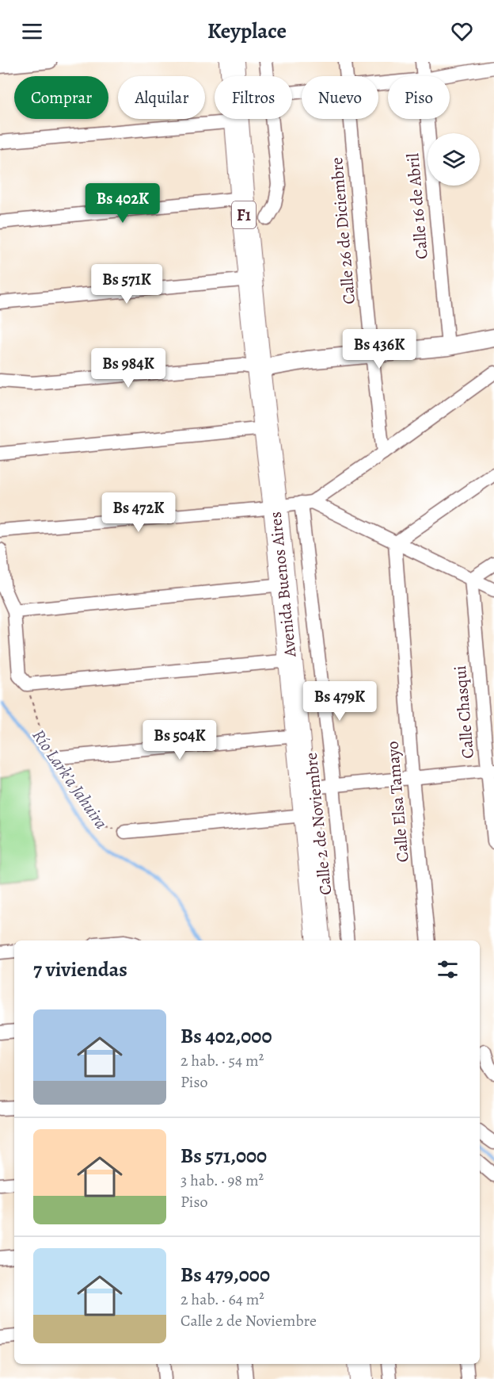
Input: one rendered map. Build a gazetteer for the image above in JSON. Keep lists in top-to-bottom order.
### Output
{
  "streets": {
    "highway": ["F1", "Avenida Buenos Aires"],
    "street": [
      "Calle 16 de Abril",
      "Calle 26 de Diciembre",
      "Calle Chasqui",
      "Calle Elsa Tamayo",
      "Calle 2 de Noviembre"
    ]
  },
  "crossings": [
    ["F1", "Avenida Buenos Aires"]
  ],
  "water": ["Río Lark’a Jahuira"],
  "page": {
    "header": "Keyplace",
    "chip": [
      "Comprar",
      "Alquilar",
      "Filtros",
      "Nuevo",
      "Piso"
    ],
    "price": [
      "Bs 402K",
      "Bs 571K",
      "Bs 436K",
      "Bs 984K",
      "Bs 472K",
      "Bs 479K",
      "Bs 504K"
    ],
    "heading": "7 viviendas",
    "list": [
      {
        "name": "Bs 402,000",
        "note": "2 hab. · 54 m² · Piso"
      },
      {
        "name": "Bs 571,000",
        "note": "3 hab. · 98 m² · Piso"
      },
      {
        "name": "Bs 479,000",
        "note": "2 hab. · 64 m² · Calle 2 de Noviembre"
      }
    ]
  }
}
